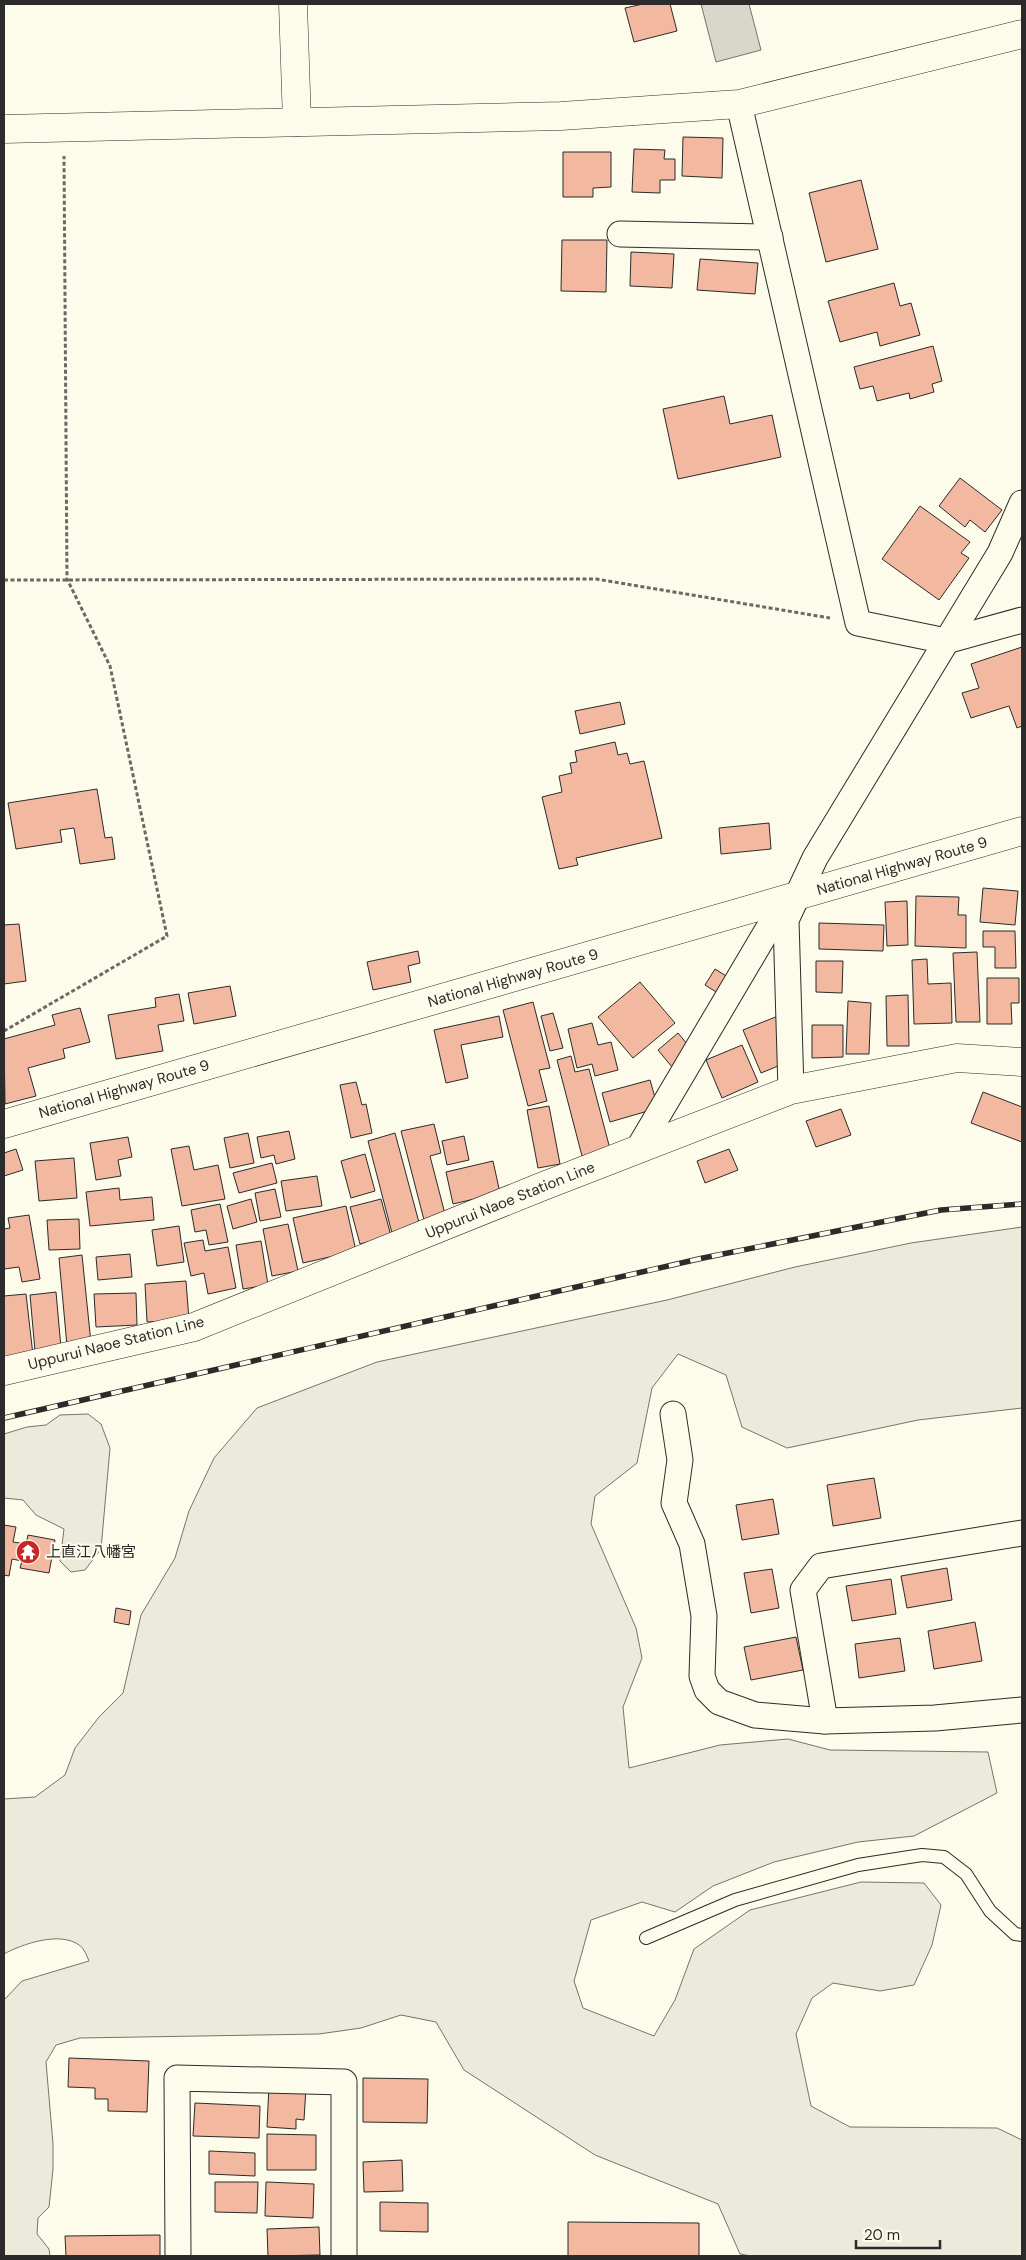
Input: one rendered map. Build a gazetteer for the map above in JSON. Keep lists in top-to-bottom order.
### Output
{
  "streets": {
    "main road": ["National Highway Route 9", "Uppurui Naoe Station Line"]
  },
  "places": {
    "temple": ["上直江八幡宮"]
  },
  "scale_bar": "20 m"
}
